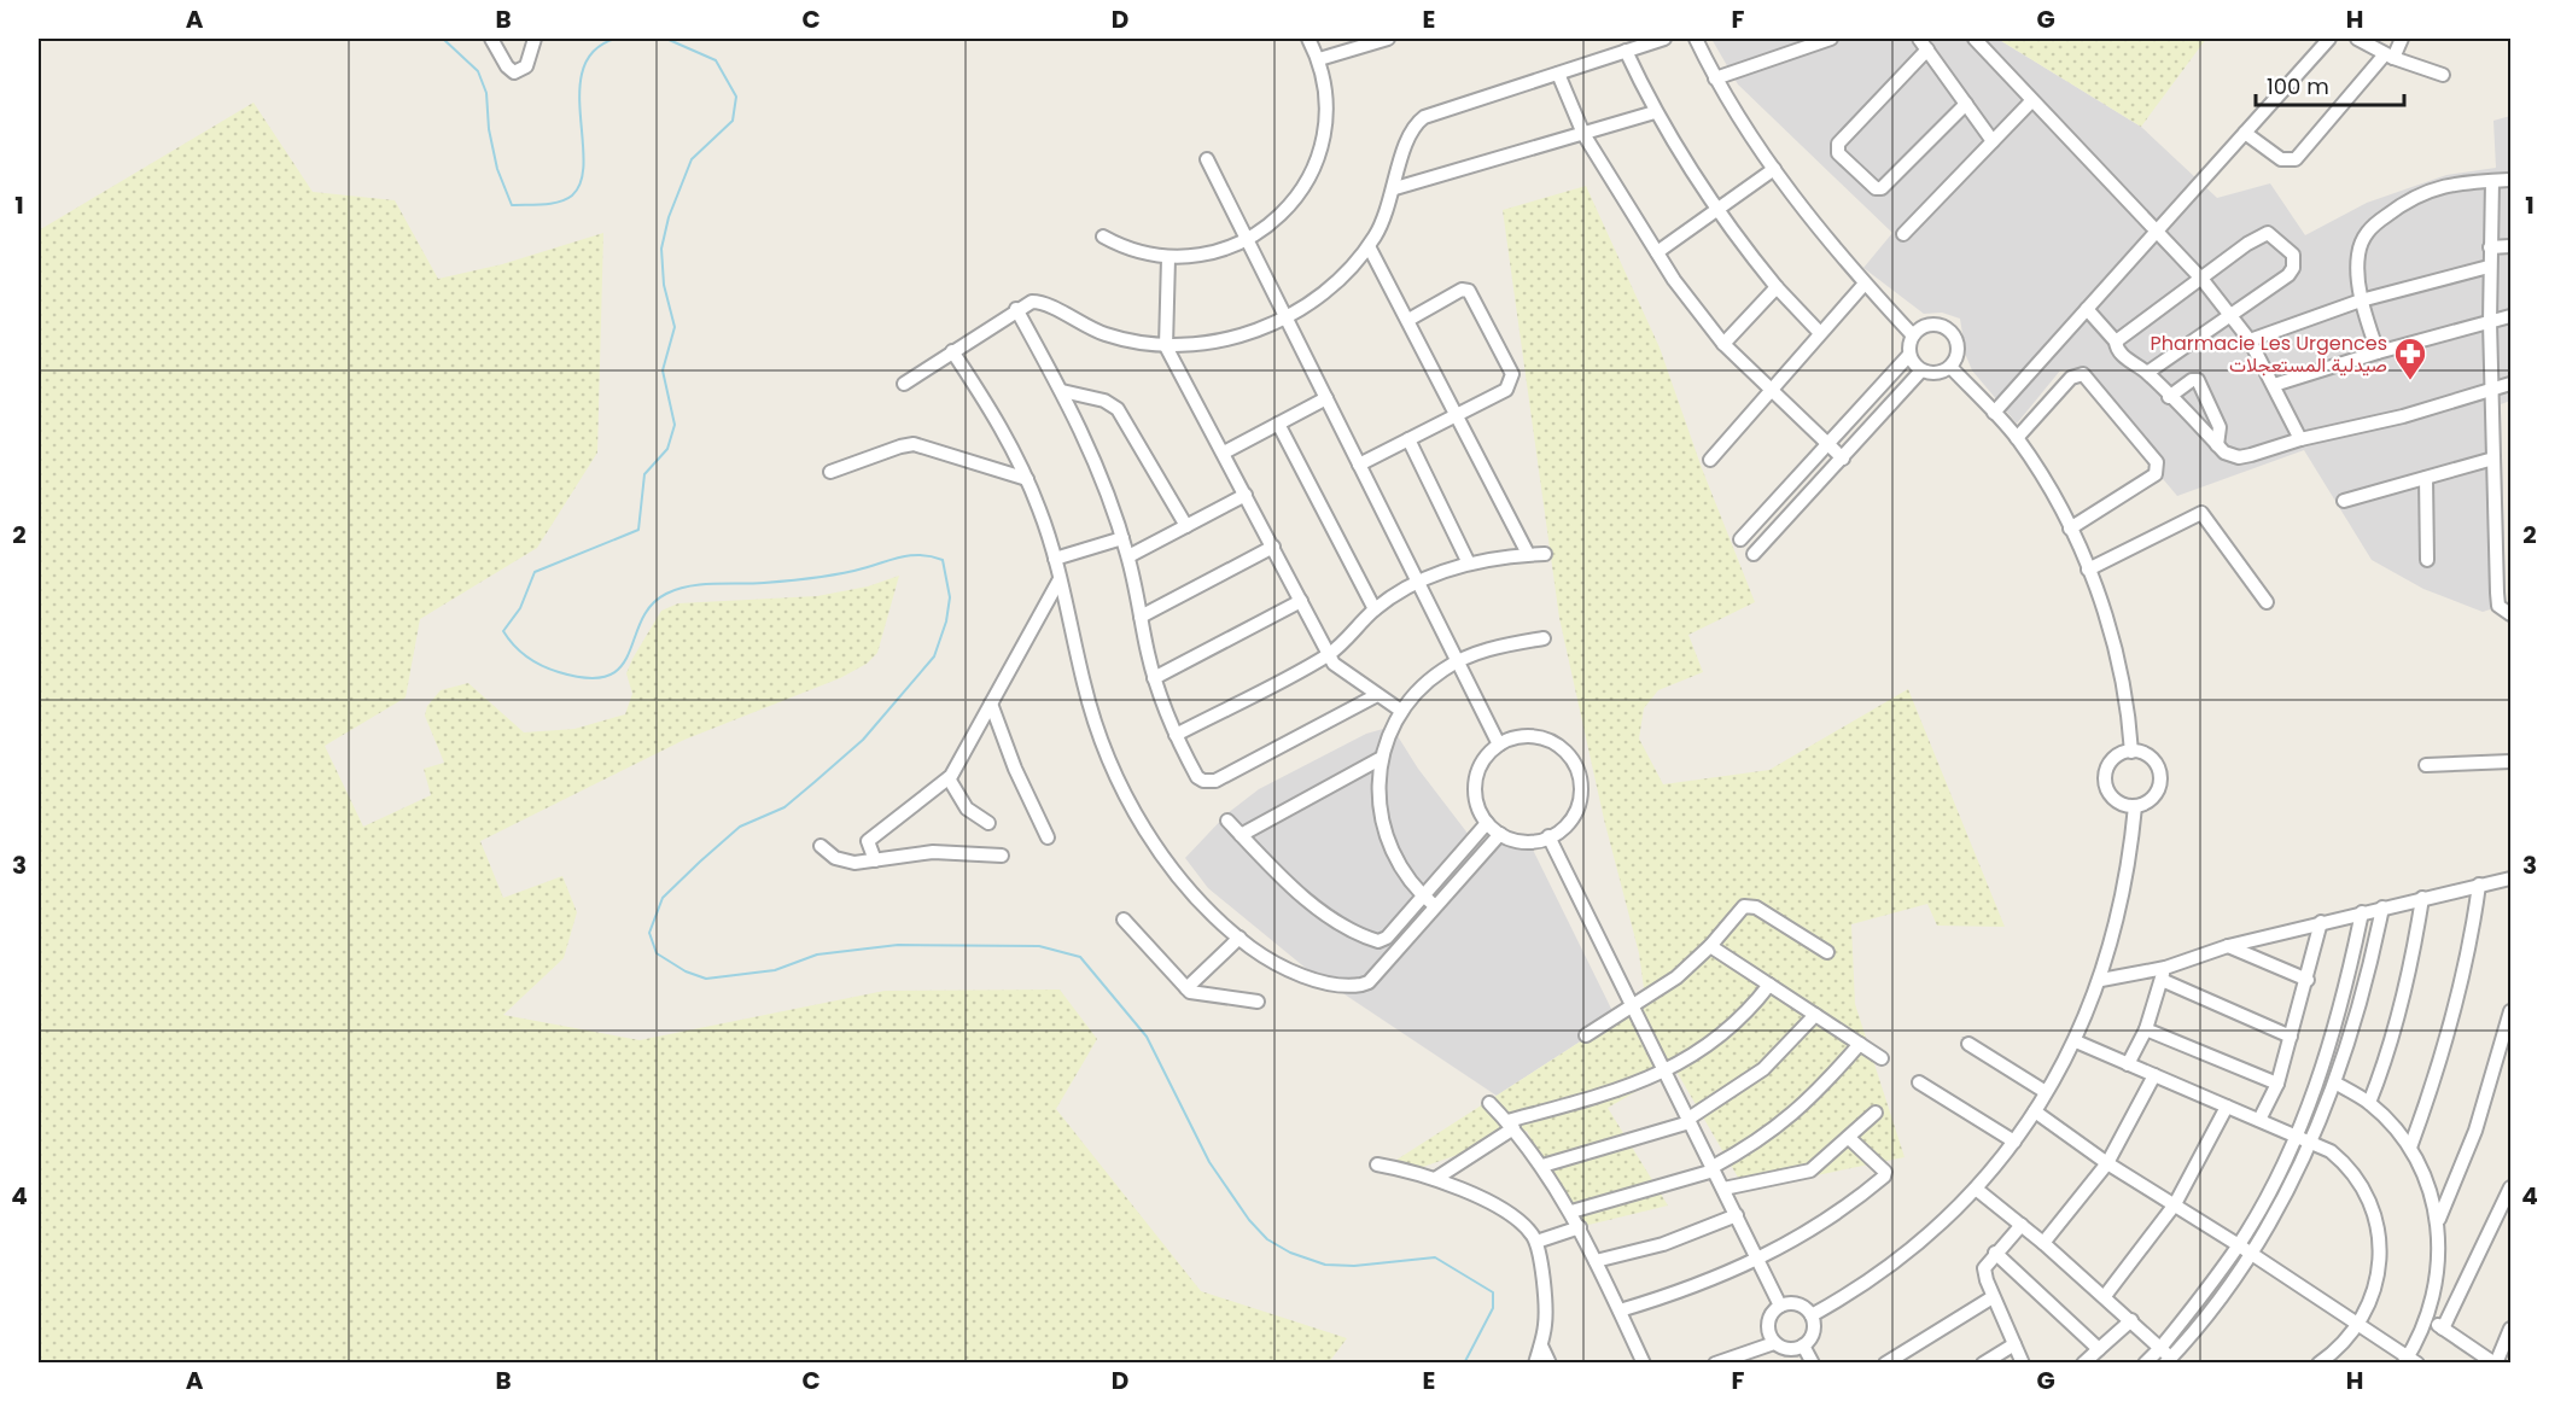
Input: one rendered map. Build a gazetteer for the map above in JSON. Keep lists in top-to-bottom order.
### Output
{
  "places": {
    "pharmacy": ["Pharmacie Les Urgences صيدلية المستعجلات"]
  },
  "scale_bar": "100 m",
  "grid": {
    "columns": [
      "A",
      "B",
      "C",
      "D",
      "E",
      "F",
      "G",
      "H"
    ],
    "rows": [
      "1",
      "2",
      "3",
      "4"
    ]
  }
}
